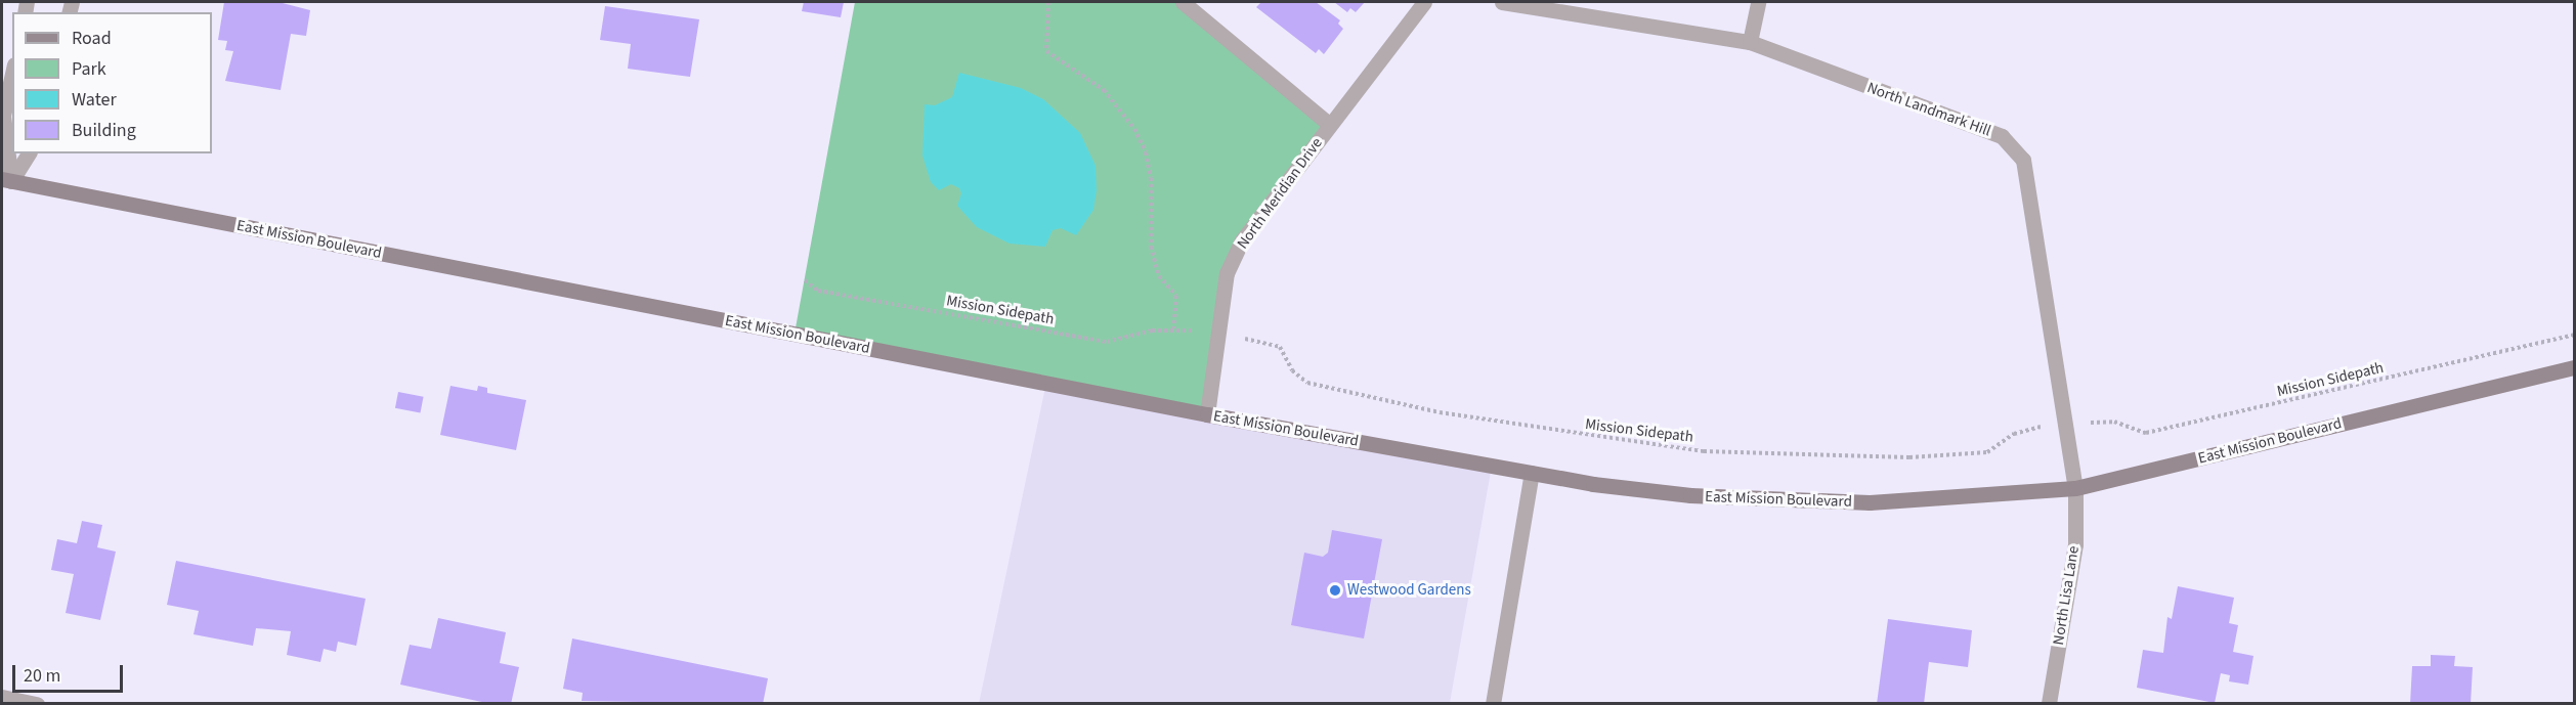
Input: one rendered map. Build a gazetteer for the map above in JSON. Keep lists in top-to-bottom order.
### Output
{
  "streets": {
    "main road": ["East Mission Boulevard"],
    "street": ["North Landmark Hill", "North Meridian Drive", "North Lisa Lane"],
    "path": ["Mission Sidepath"]
  },
  "crossings": [
    ["North Landmark Hill", "East Mission Boulevard"],
    ["North Landmark Hill", "North Lisa Lane"],
    ["North Meridian Drive", "East Mission Boulevard"],
    ["East Mission Boulevard", "North Lisa Lane"]
  ],
  "places": ["Westwood Gardens"],
  "legend": [
    "Road",
    "Park",
    "Water",
    "Building"
  ],
  "scale_bar": "20 m"
}
